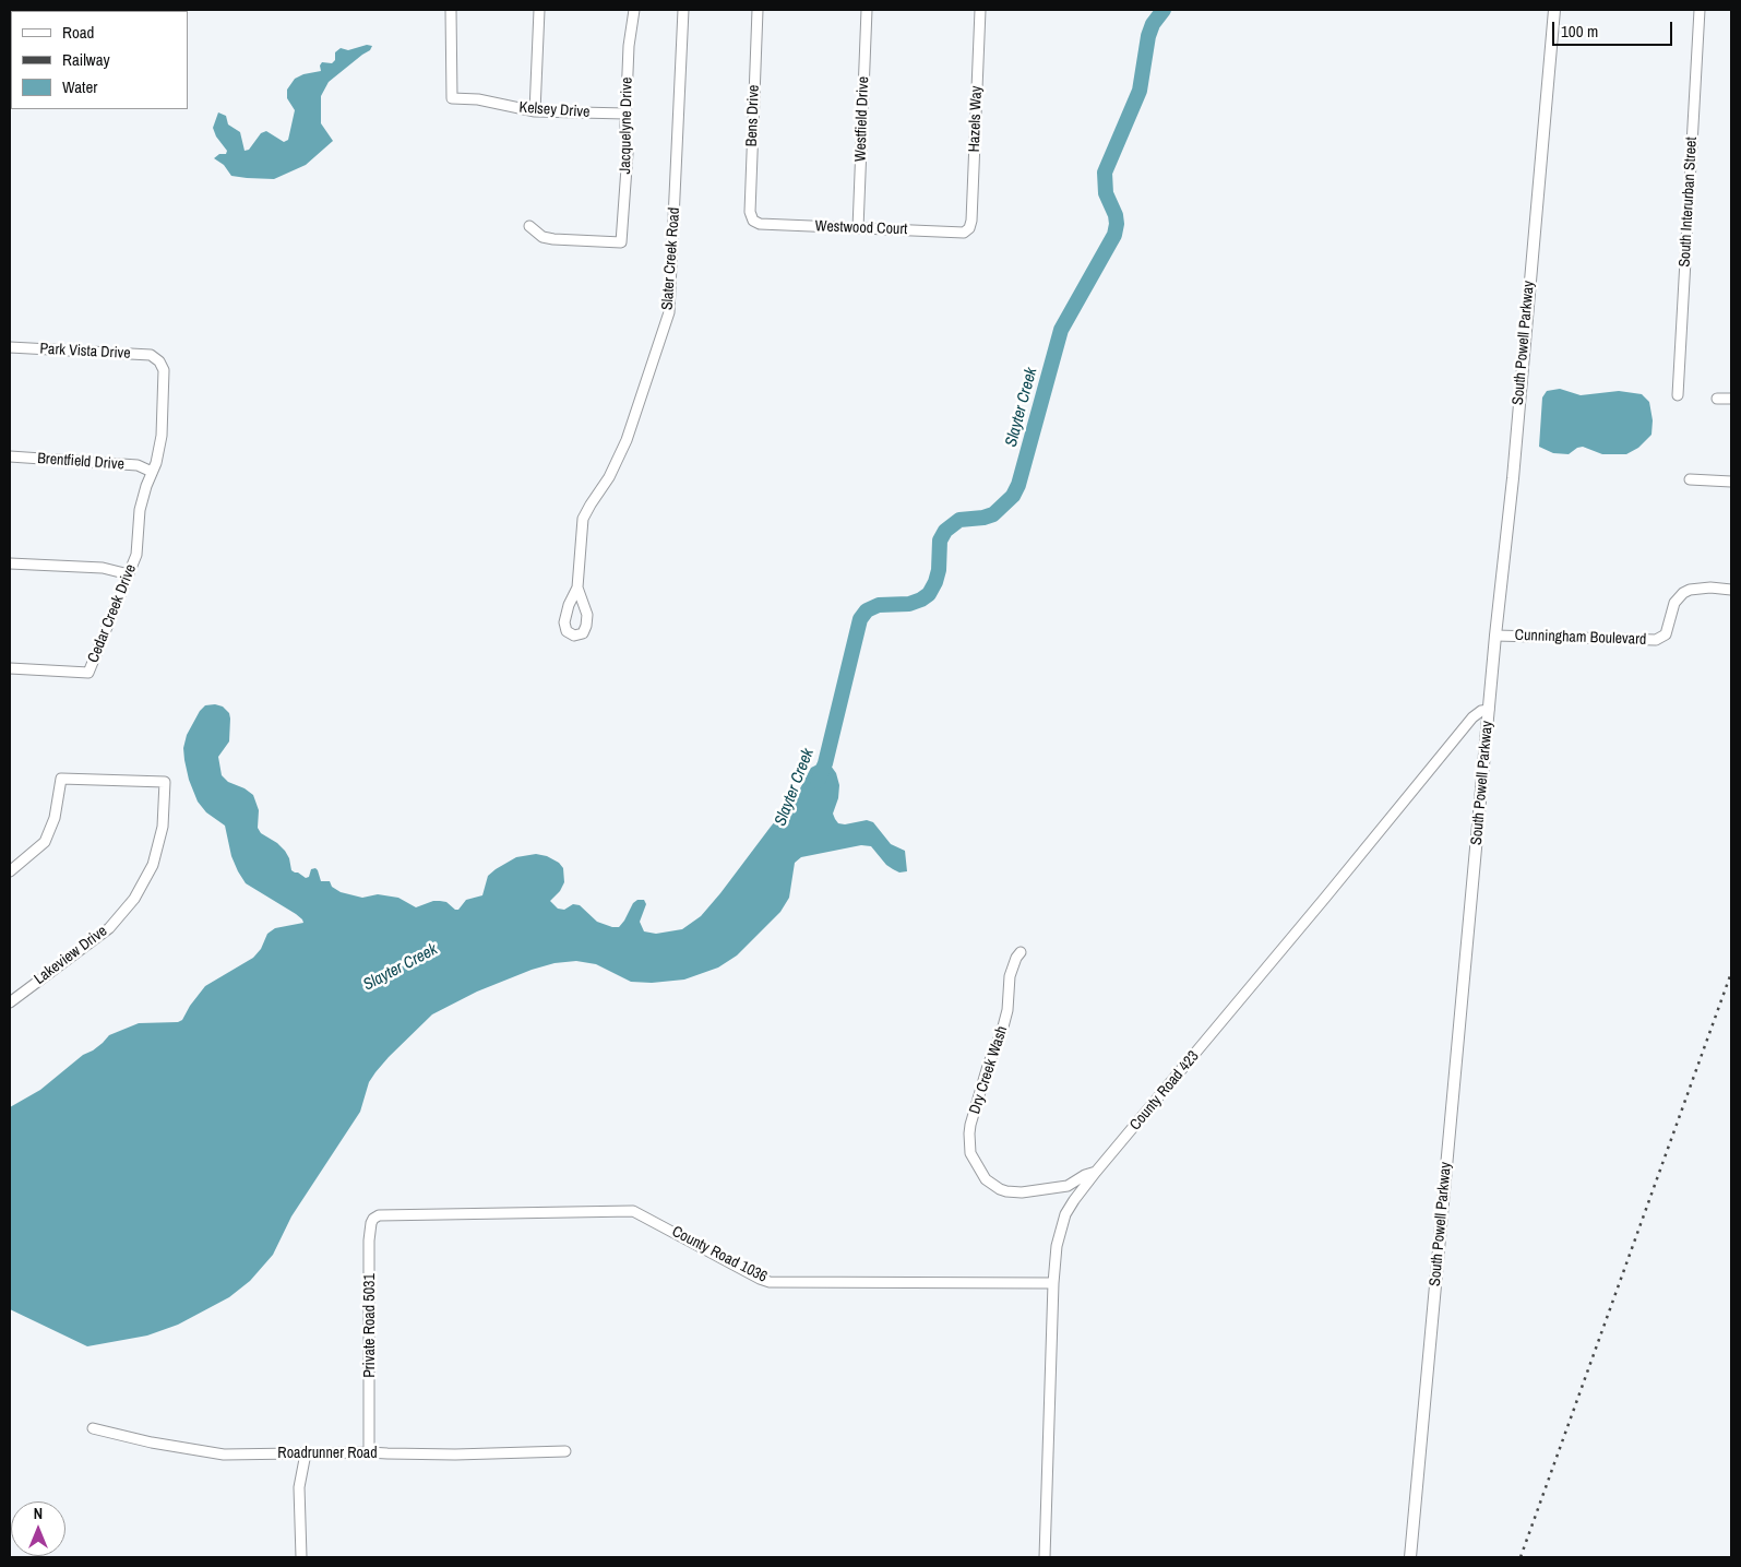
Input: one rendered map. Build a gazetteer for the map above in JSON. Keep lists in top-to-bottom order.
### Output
{
  "streets": {
    "main road": ["South Powell Parkway"],
    "street": [
      "Kelsey Drive",
      "Bens Drive",
      "Westfield Drive",
      "Hazels Way",
      "Jacquelyne Drive",
      "South Interurban Street",
      "Westwood Court",
      "Slater Creek Road",
      "Park Vista Drive",
      "Brentfield Drive",
      "Cedar Creek Drive",
      "Cunningham Boulevard",
      "Lakeview Drive",
      "Dry Creek Wash",
      "County Road 423",
      "County Road 1036",
      "Private Road 5031",
      "Roadrunner Road"
    ]
  },
  "crossings": [
    ["Kelsey Drive", "Jacquelyne Drive"],
    ["Bens Drive", "Westwood Court"],
    ["Westfield Drive", "Westwood Court"],
    ["Hazels Way", "Westwood Court"],
    ["South Powell Parkway", "Cunningham Boulevard"],
    ["South Powell Parkway", "County Road 423"],
    ["Park Vista Drive", "Cedar Creek Drive"],
    ["Brentfield Drive", "Cedar Creek Drive"],
    ["Dry Creek Wash", "County Road 423"],
    ["County Road 423", "County Road 1036"],
    ["County Road 1036", "Private Road 5031"],
    ["Private Road 5031", "Roadrunner Road"]
  ],
  "water": ["Slayter Creek"],
  "legend": ["Road", "Railway", "Water"],
  "scale_bar": "100 m",
  "north": "top"
}
